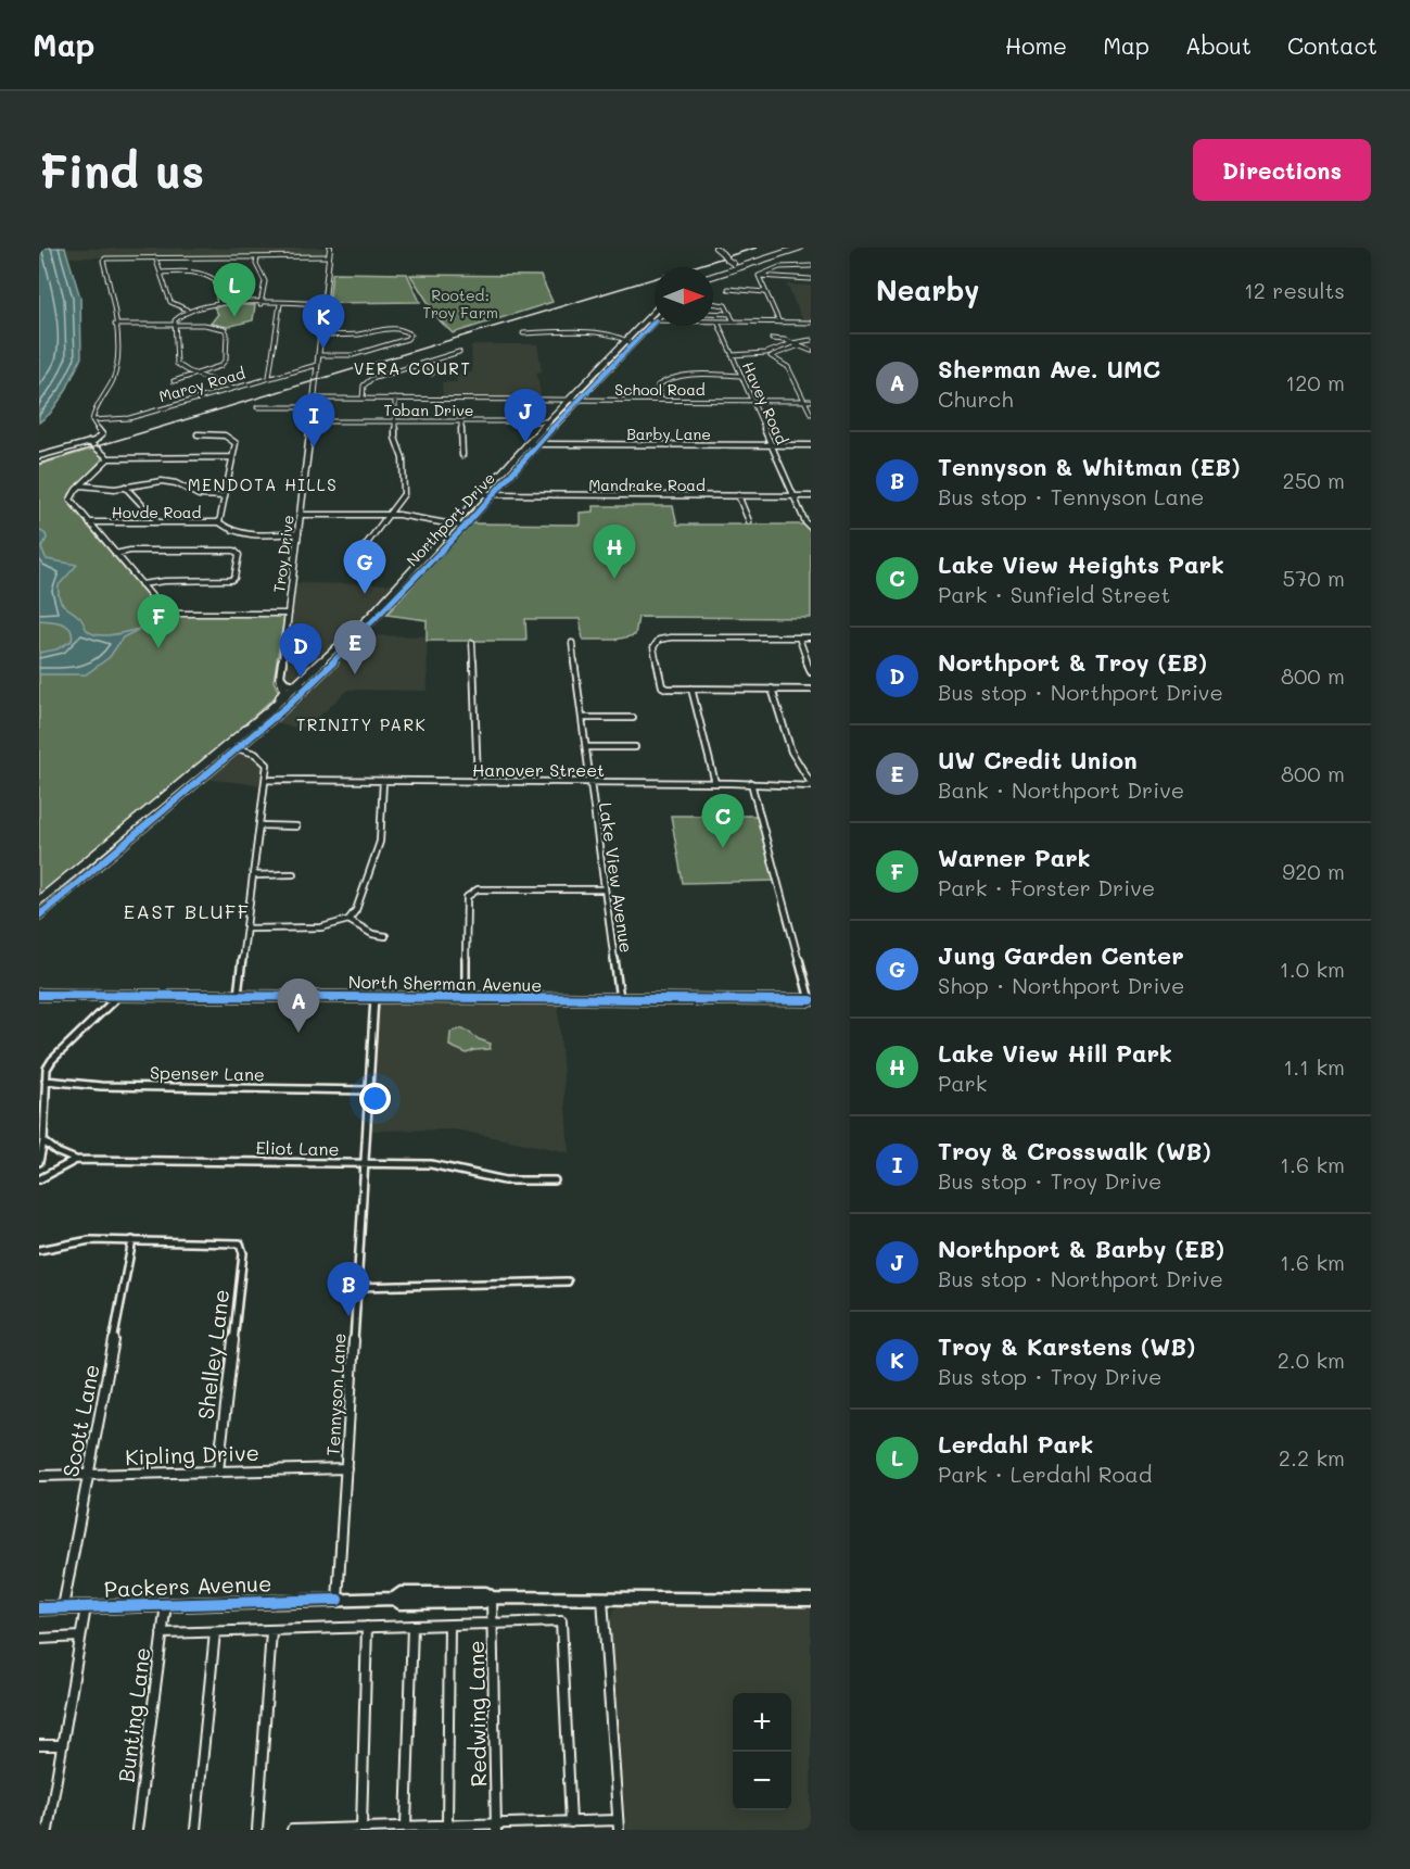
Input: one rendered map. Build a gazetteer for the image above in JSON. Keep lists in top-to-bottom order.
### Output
{
  "streets": {
    "main road": ["Northport Drive"],
    "street": [
      "Marcy Road",
      "School Road",
      "Havey Road",
      "Toban Drive",
      "Barby Lane",
      "Mandrake Road",
      "Hovde Road",
      "Troy Drive",
      "Hanover Street",
      "Lake View Avenue",
      "North Sherman Avenue",
      "Spenser Lane",
      "Eliot Lane",
      "Shelley Lane",
      "Tennyson Lane",
      "Scott Lane",
      "Kipling Drive",
      "Packers Avenue",
      "Redwing Lane",
      "Bunting Lane"
    ]
  },
  "crossings": [
    ["Marcy Road", "Troy Drive"],
    ["School Road", "Havey Road"],
    ["School Road", "Northport Drive"],
    ["School Road", "Troy Drive"],
    ["Havey Road", "Barby Lane"],
    ["Havey Road", "Mandrake Road"],
    ["Toban Drive", "Northport Drive"],
    ["Toban Drive", "Troy Drive"],
    ["Barby Lane", "Northport Drive"],
    ["Mandrake Road", "Northport Drive"],
    ["Hovde Road", "Troy Drive"],
    ["Hanover Street", "Lake View Avenue"],
    ["Lake View Avenue", "North Sherman Avenue"],
    ["North Sherman Avenue", "Tennyson Lane"],
    ["Spenser Lane", "Tennyson Lane"],
    ["Eliot Lane", "Tennyson Lane"],
    ["Shelley Lane", "Scott Lane"],
    ["Shelley Lane", "Kipling Drive"],
    ["Tennyson Lane", "Kipling Drive"],
    ["Tennyson Lane", "Packers Avenue"],
    ["Scott Lane", "Kipling Drive"],
    ["Scott Lane", "Packers Avenue"],
    ["Packers Avenue", "Redwing Lane"],
    ["Packers Avenue", "Bunting Lane"]
  ],
  "districts": [
    "VERA COURT",
    "MENDOTA HILLS",
    "TRINITY PARK",
    "EAST BLUFF"
  ],
  "parks": ["Rooted: Troy Farm"],
  "north": "right",
  "page": {
    "header": "Map",
    "nav": [
      "Home",
      "Map",
      "About",
      "Contact"
    ],
    "buttons": "Directions",
    "title": "Find us",
    "heading": ["Nearby", "12 results"],
    "pins": [
      "L",
      "K",
      "J",
      "I",
      "H",
      "G",
      "F",
      "E",
      "D",
      "C",
      "A",
      "B"
    ],
    "list": [
      {
        "mark": "A",
        "name": "Sherman Ave. UMC",
        "note": "Church",
        "value": "120 m"
      },
      {
        "mark": "B",
        "name": "Tennyson & Whitman (EB)",
        "note": "Bus stop · Tennyson Lane",
        "value": "250 m"
      },
      {
        "mark": "C",
        "name": "Lake View Heights Park",
        "note": "Park · Sunfield Street",
        "value": "570 m"
      },
      {
        "mark": "D",
        "name": "Northport & Troy (EB)",
        "note": "Bus stop · Northport Drive",
        "value": "800 m"
      },
      {
        "mark": "E",
        "name": "UW Credit Union",
        "note": "Bank · Northport Drive",
        "value": "800 m"
      },
      {
        "mark": "F",
        "name": "Warner Park",
        "note": "Park · Forster Drive",
        "value": "920 m"
      },
      {
        "mark": "G",
        "name": "Jung Garden Center",
        "note": "Shop · Northport Drive",
        "value": "1.0 km"
      },
      {
        "mark": "H",
        "name": "Lake View Hill Park",
        "note": "Park",
        "value": "1.1 km"
      },
      {
        "mark": "I",
        "name": "Troy & Crosswalk (WB)",
        "note": "Bus stop · Troy Drive",
        "value": "1.6 km"
      },
      {
        "mark": "J",
        "name": "Northport & Barby (EB)",
        "note": "Bus stop · Northport Drive",
        "value": "1.6 km"
      },
      {
        "mark": "K",
        "name": "Troy & Karstens (WB)",
        "note": "Bus stop · Troy Drive",
        "value": "2.0 km"
      },
      {
        "mark": "L",
        "name": "Lerdahl Park",
        "note": "Park · Lerdahl Road",
        "value": "2.2 km"
      }
    ],
    "map_buttons": ["+", "−"]
  }
}
